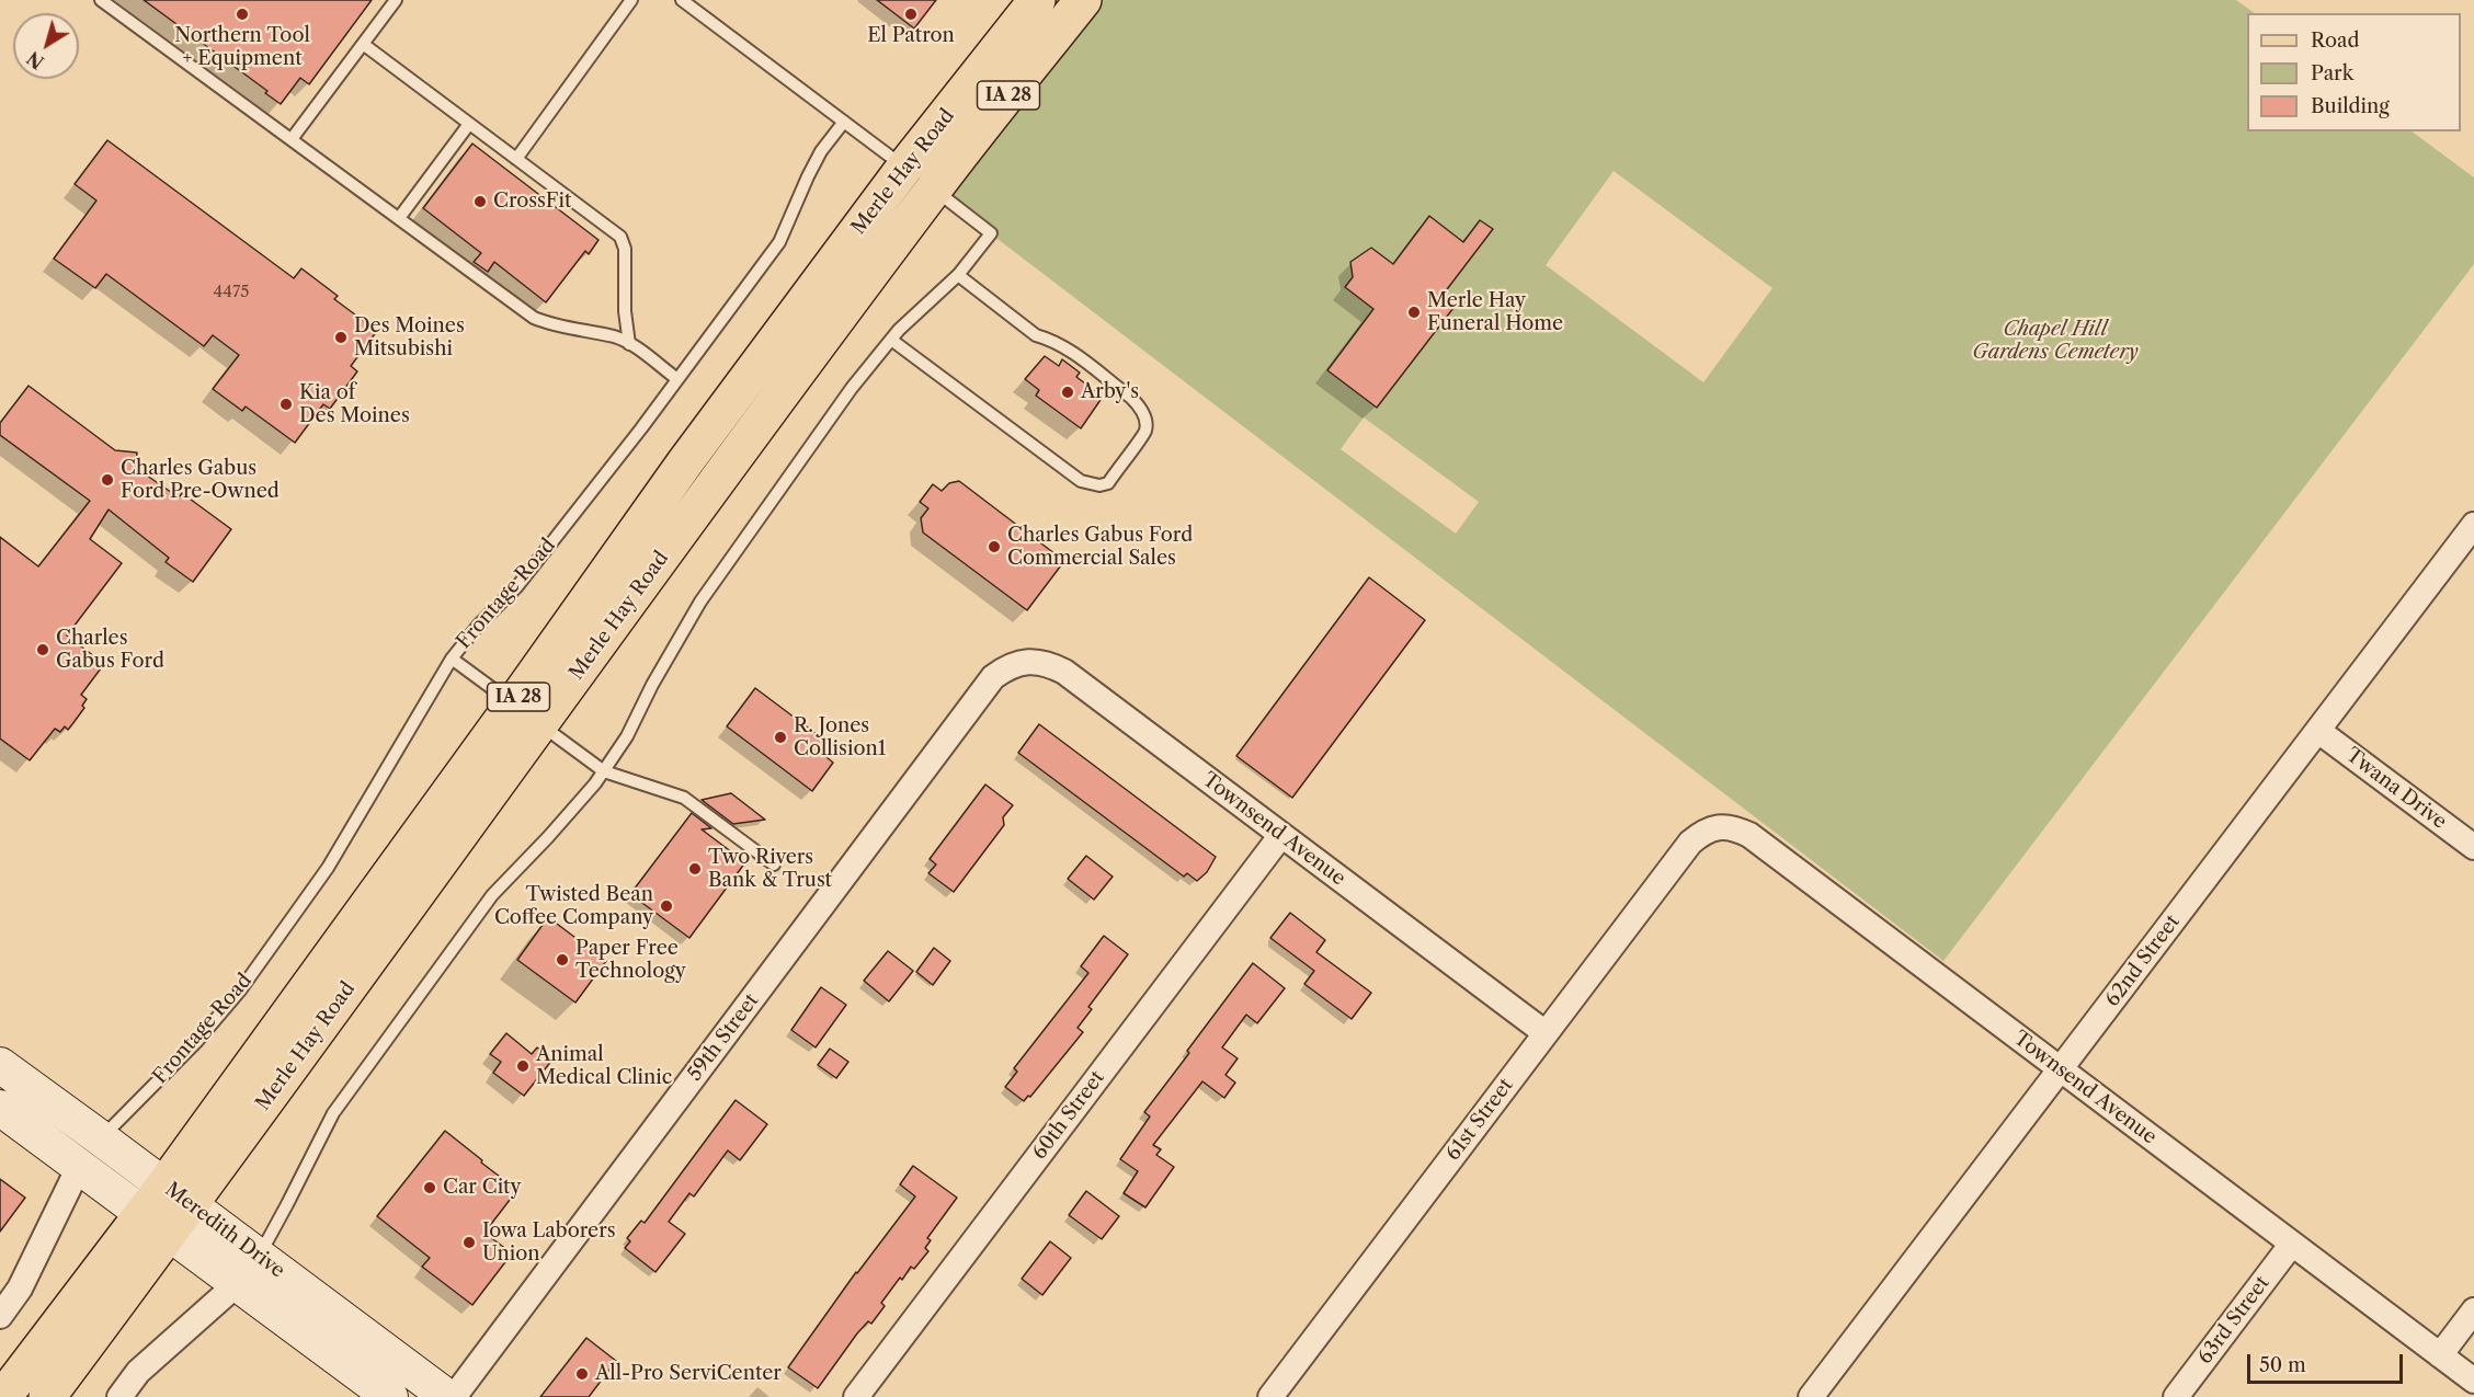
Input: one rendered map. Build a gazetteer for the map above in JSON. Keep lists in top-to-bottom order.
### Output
{
  "streets": {
    "main road": ["IA 28", "Merle Hay Road", "Meredith Drive"],
    "street": [
      "Twana Drive",
      "Townsend Avenue",
      "62nd Street",
      "59th Street",
      "60th Street",
      "61st Street",
      "63rd Street"
    ],
    "lane": ["Frontage Road"]
  },
  "crossings": [
    ["Merle Hay Road", "Meredith Drive"],
    ["Frontage Road", "Meredith Drive"],
    ["Twana Drive", "62nd Street"],
    ["Townsend Avenue", "62nd Street"],
    ["Townsend Avenue", "59th Street"],
    ["Townsend Avenue", "60th Street"],
    ["Townsend Avenue", "61st Street"],
    ["Townsend Avenue", "63rd Street"]
  ],
  "parks": ["Chapel Hill Gardens Cemetery"],
  "places": [
    "Northern Tool + Equipment",
    "El Patron",
    "CrossFit",
    "Merle Hay Funeral Home",
    "Des Moines Mitsubishi",
    "Arby's",
    "Kia of Des Moines",
    "Charles Gabus Ford Pre-Owned",
    "Charles Gabus Ford Commercial Sales",
    "Charles Gabus Ford",
    "R. Jones Collision1",
    "Two Rivers Bank & Trust",
    "Twisted Bean Coffee Company",
    "Paper Free Technology",
    "Animal Medical Clinic",
    "Car City",
    "Iowa Laborers Union",
    "All-Pro ServiCenter"
  ],
  "house_numbers": ["4475"],
  "legend": ["Road", "Park", "Building"],
  "scale_bar": "50 m",
  "north": "bottom left"
}
